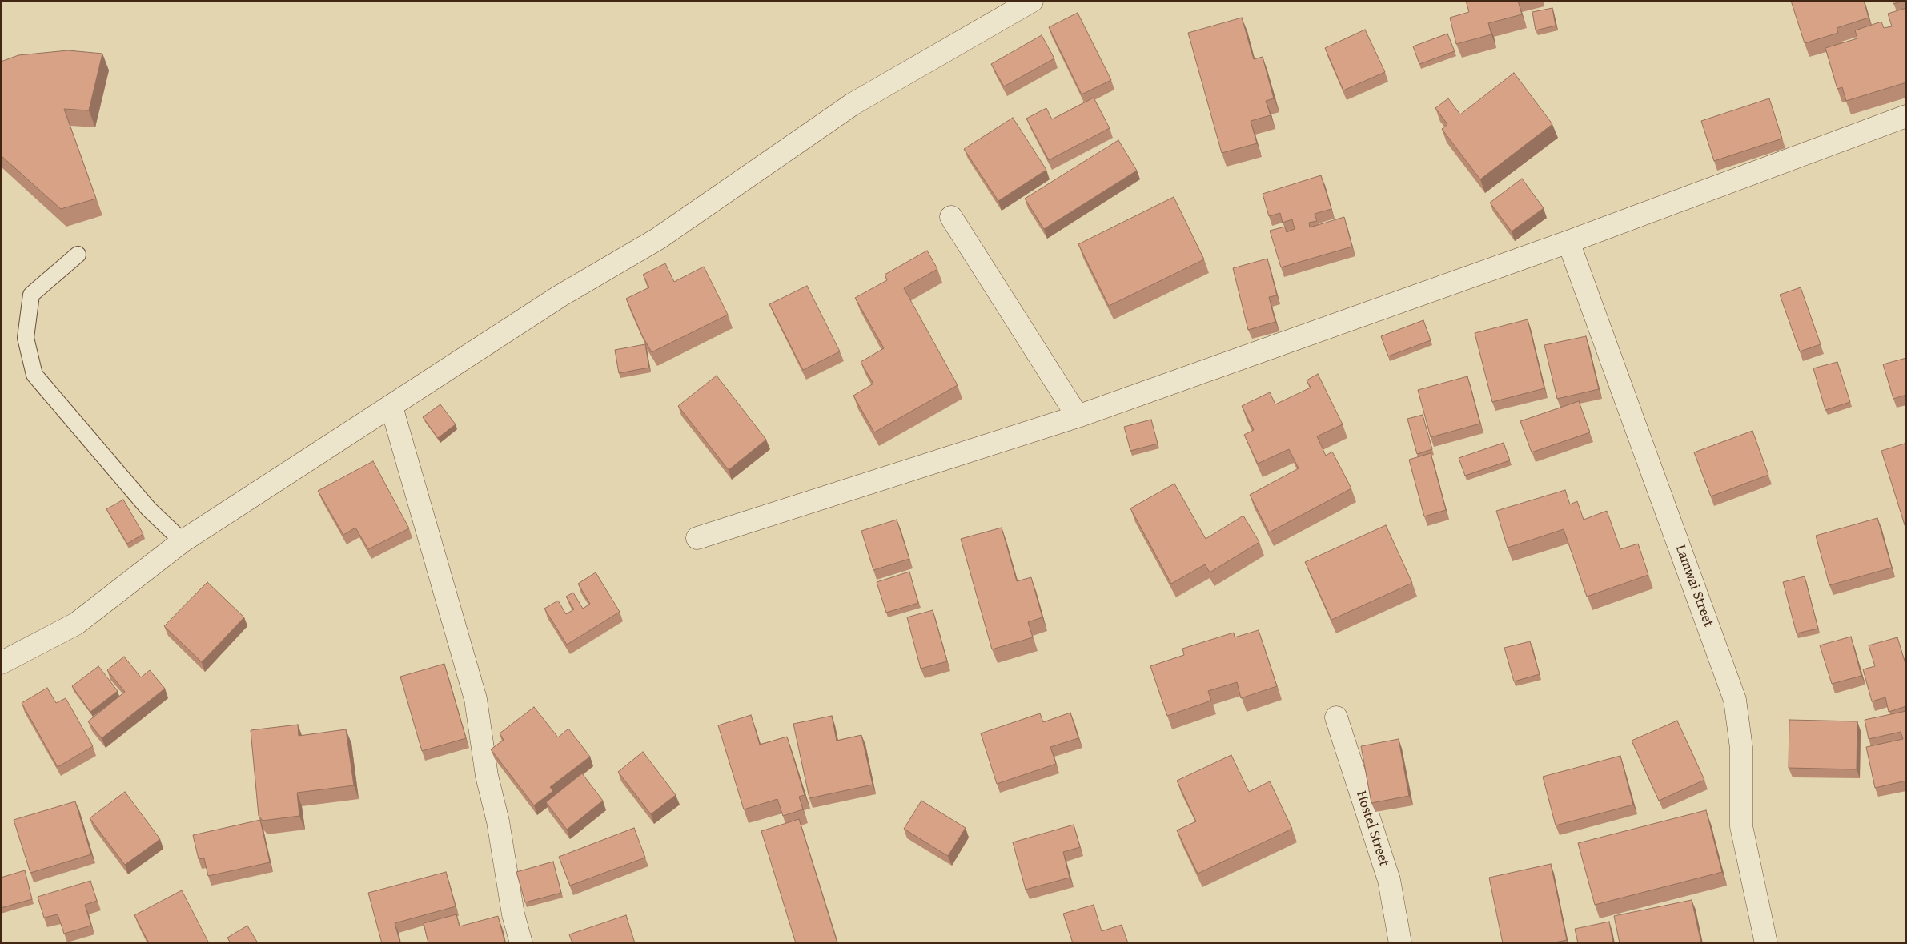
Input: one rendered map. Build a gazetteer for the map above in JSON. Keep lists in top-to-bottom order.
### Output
{
  "streets": {
    "street": ["Lamwai Street", "Hostel Street"]
  }
}
